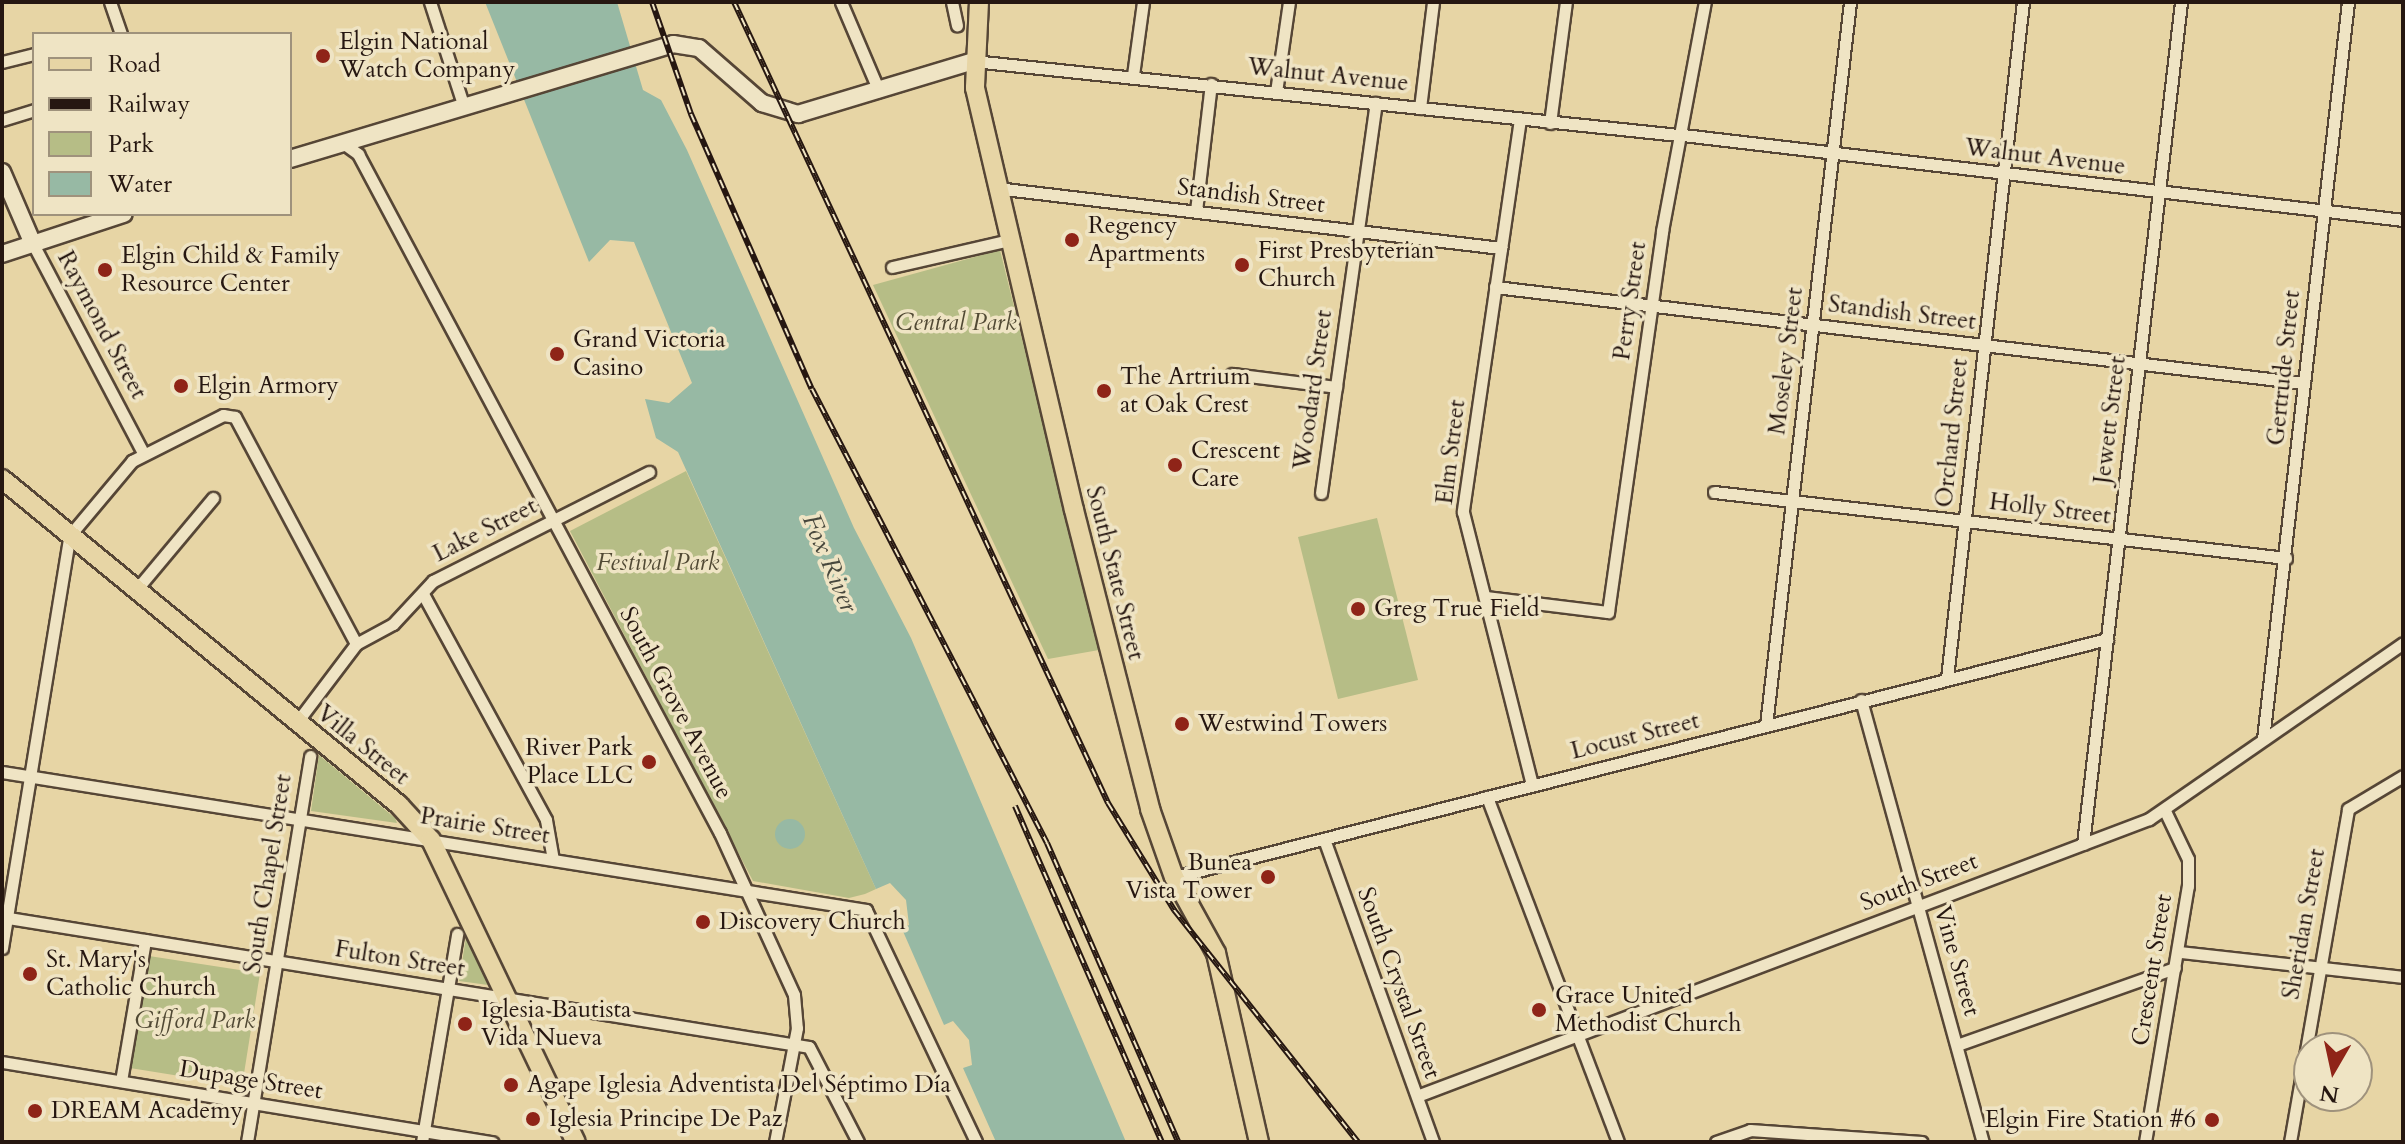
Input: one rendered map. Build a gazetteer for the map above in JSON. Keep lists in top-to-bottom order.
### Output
{
  "streets": {
    "main road": ["South State Street", "Villa Street"],
    "street": [
      "Walnut Avenue",
      "Standish Street",
      "Perry Street",
      "Raymond Street",
      "Moseley Street",
      "Gertrude Street",
      "Woodard Street",
      "Jewett Street",
      "Orchard Street",
      "Elm Street",
      "Holly Street",
      "Lake Street",
      "South Grove Avenue",
      "Locust Street",
      "Prairie Street",
      "South Chapel Street",
      "South Street",
      "Sheridan Street",
      "Fulton Street",
      "Vine Street",
      "Crescent Street",
      "South Crystal Street",
      "Dupage Street"
    ]
  },
  "crossings": [
    ["Walnut Avenue", "Perry Street"],
    ["Walnut Avenue", "Moseley Street"],
    ["Walnut Avenue", "Gertrude Street"],
    ["Walnut Avenue", "Woodard Street"],
    ["Walnut Avenue", "Jewett Street"],
    ["Walnut Avenue", "Orchard Street"],
    ["Walnut Avenue", "Elm Street"],
    ["Walnut Avenue", "South State Street"],
    ["Standish Street", "Perry Street"],
    ["Standish Street", "Moseley Street"],
    ["Standish Street", "Gertrude Street"],
    ["Standish Street", "Woodard Street"],
    ["Standish Street", "Jewett Street"],
    ["Standish Street", "Orchard Street"],
    ["Standish Street", "Elm Street"],
    ["Standish Street", "South State Street"],
    ["Perry Street", "Elm Street"],
    ["Moseley Street", "Holly Street"],
    ["Moseley Street", "Locust Street"],
    ["Gertrude Street", "Holly Street"],
    ["Gertrude Street", "South Street"],
    ["Jewett Street", "Holly Street"],
    ["Jewett Street", "Locust Street"],
    ["Jewett Street", "South Street"],
    ["Orchard Street", "Holly Street"],
    ["Orchard Street", "Locust Street"],
    ["Elm Street", "Locust Street"],
    ["Lake Street", "South Grove Avenue"],
    ["Lake Street", "Villa Street"],
    ["South State Street", "Locust Street"],
    ["South Grove Avenue", "Prairie Street"],
    ["South Grove Avenue", "Fulton Street"],
    ["Locust Street", "Vine Street"],
    ["Locust Street", "South Crystal Street"],
    ["Villa Street", "Prairie Street"],
    ["Villa Street", "Fulton Street"],
    ["Prairie Street", "South Chapel Street"],
    ["South Chapel Street", "Fulton Street"],
    ["South Chapel Street", "Dupage Street"],
    ["South Street", "Vine Street"],
    ["South Street", "Crescent Street"],
    ["South Street", "South Crystal Street"]
  ],
  "water": ["Fox River"],
  "parks": ["Central Park", "Festival Park", "Gifford Park"],
  "places": [
    "Elgin National Watch Company",
    "Regency Apartments",
    "First Presbyterian Church",
    "Elgin Child & Family Resource Center",
    "Grand Victoria Casino",
    "Elgin Armory",
    "The Artrium at Oak Crest",
    "Crescent Care",
    "Greg True Field",
    "Westwind Towers",
    "River Park Place LLC",
    "Bunea Vista Tower",
    "Discovery Church",
    "St. Mary's Catholic Church",
    "Grace United Methodist Church",
    "Iglesia Bautista Vida Nueva",
    "Agape Iglesia Adventista Del Séptimo Día",
    "DREAM Academy",
    "Iglesia Principe De Paz",
    "Elgin Fire Station #6"
  ],
  "legend": [
    "Road",
    "Railway",
    "Park",
    "Water"
  ],
  "north": "bottom"
}
